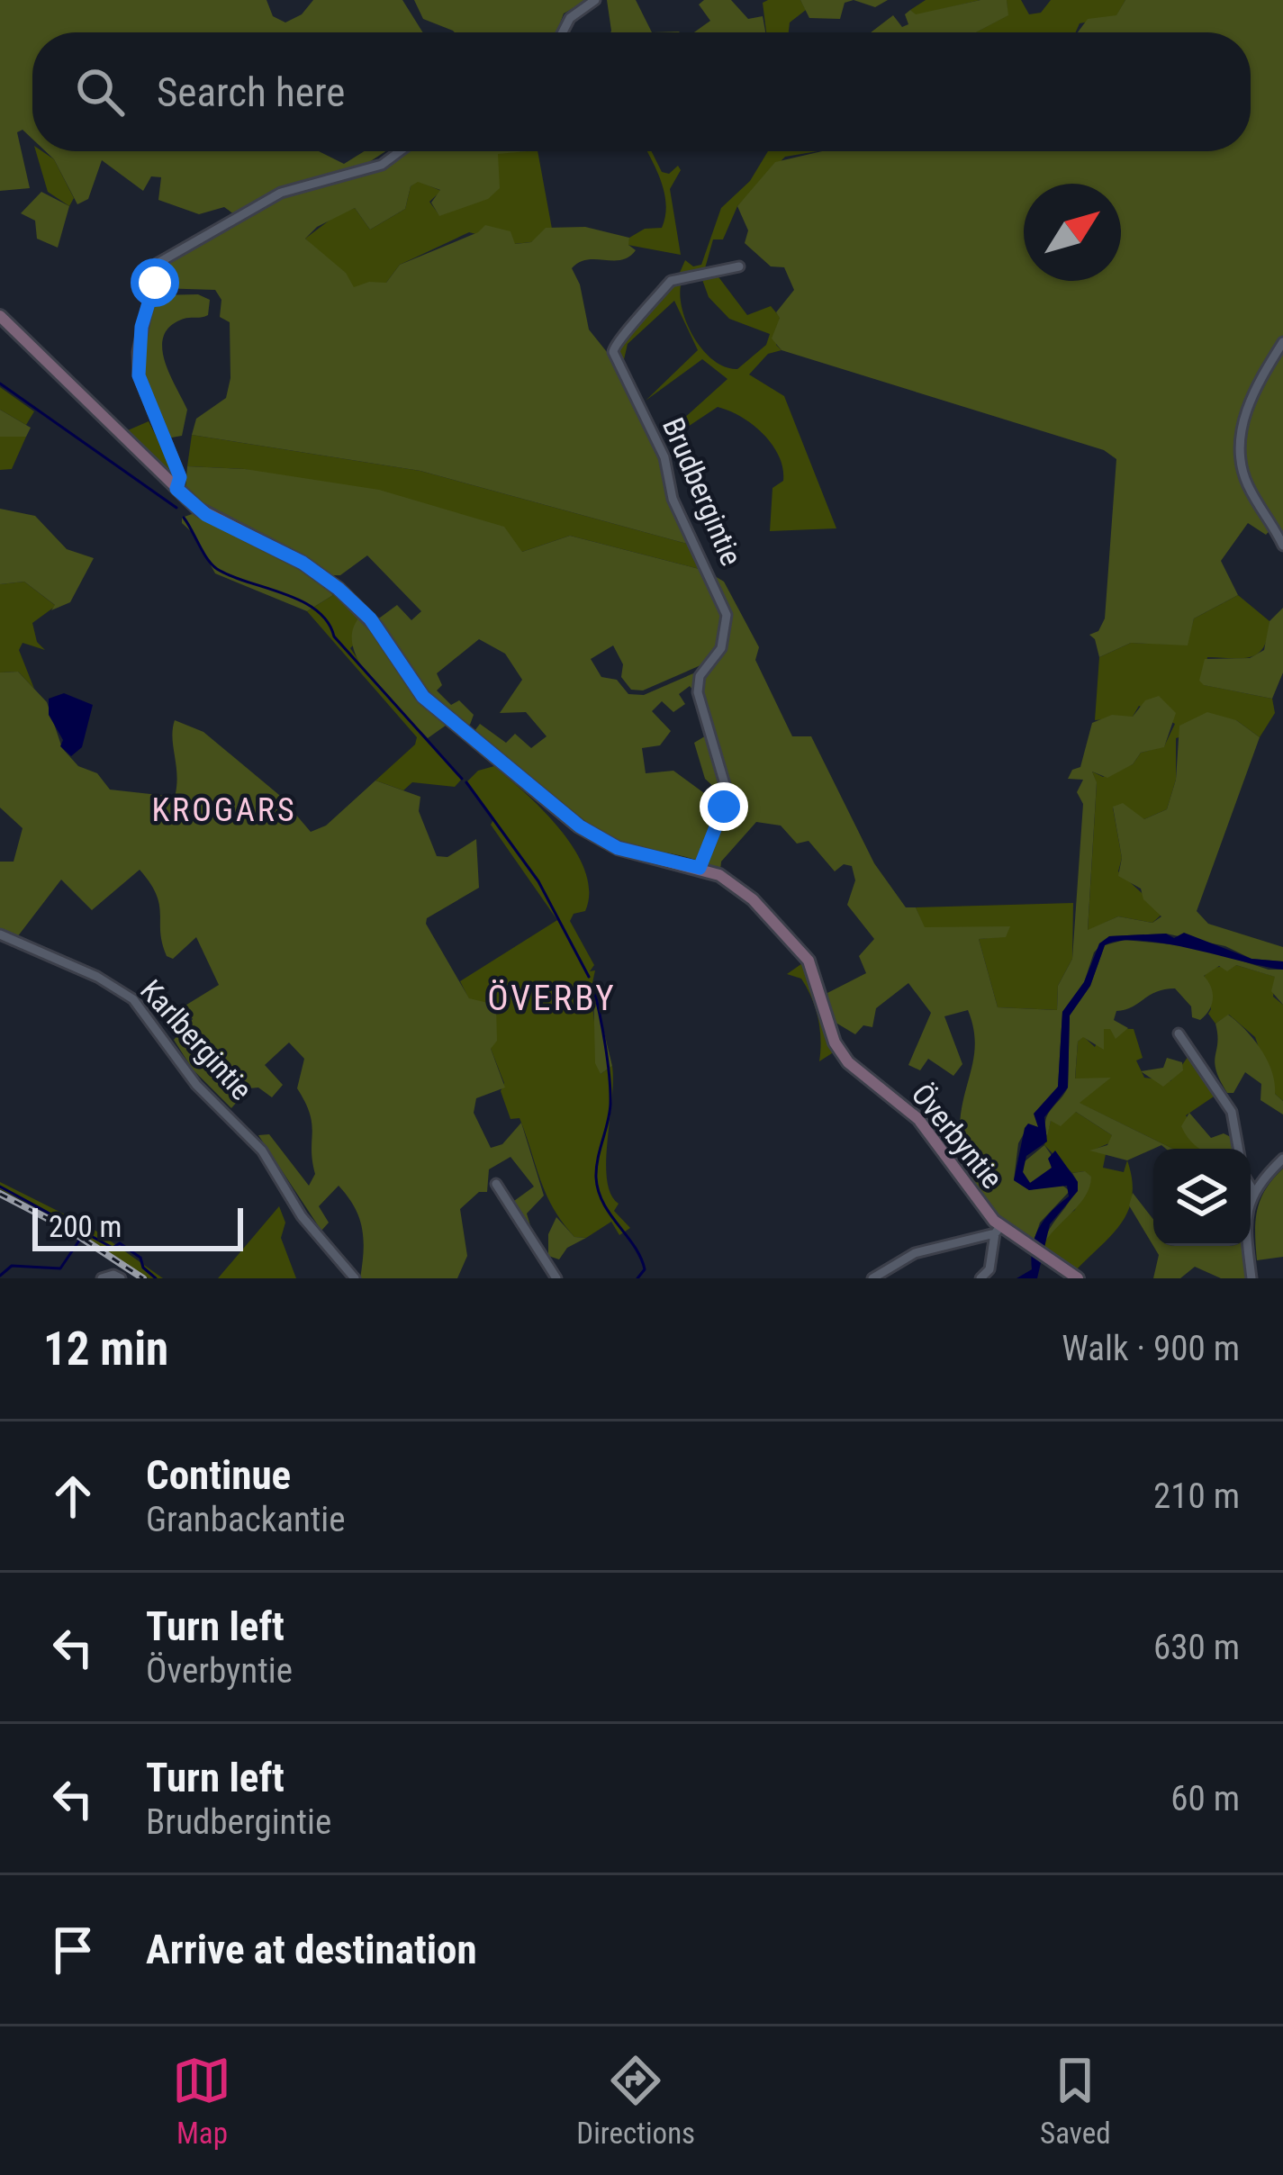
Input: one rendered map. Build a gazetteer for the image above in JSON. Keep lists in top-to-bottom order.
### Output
{
  "streets": {
    "street": ["Brudbergintie", "Karlbergintie", "Överbyntie"]
  },
  "crossings": [
    ["Brudbergintie", "Överbyntie"]
  ],
  "districts": ["KROGARS", "ÖVERBY"],
  "scale_bar": "200 m",
  "north": "top right",
  "page": {
    "search": "Search here",
    "scale": "200 m",
    "heading": ["12 min", "Walk · 900 m"],
    "list": [
      ["Continue", "Granbackantie", "210 m"],
      ["Turn left", "Överbyntie", "630 m"],
      ["Turn left", "Brudbergintie", "60 m"],
      "Arrive at destination"
    ],
    "nav": ["Map", "Directions", "Saved"]
  }
}
